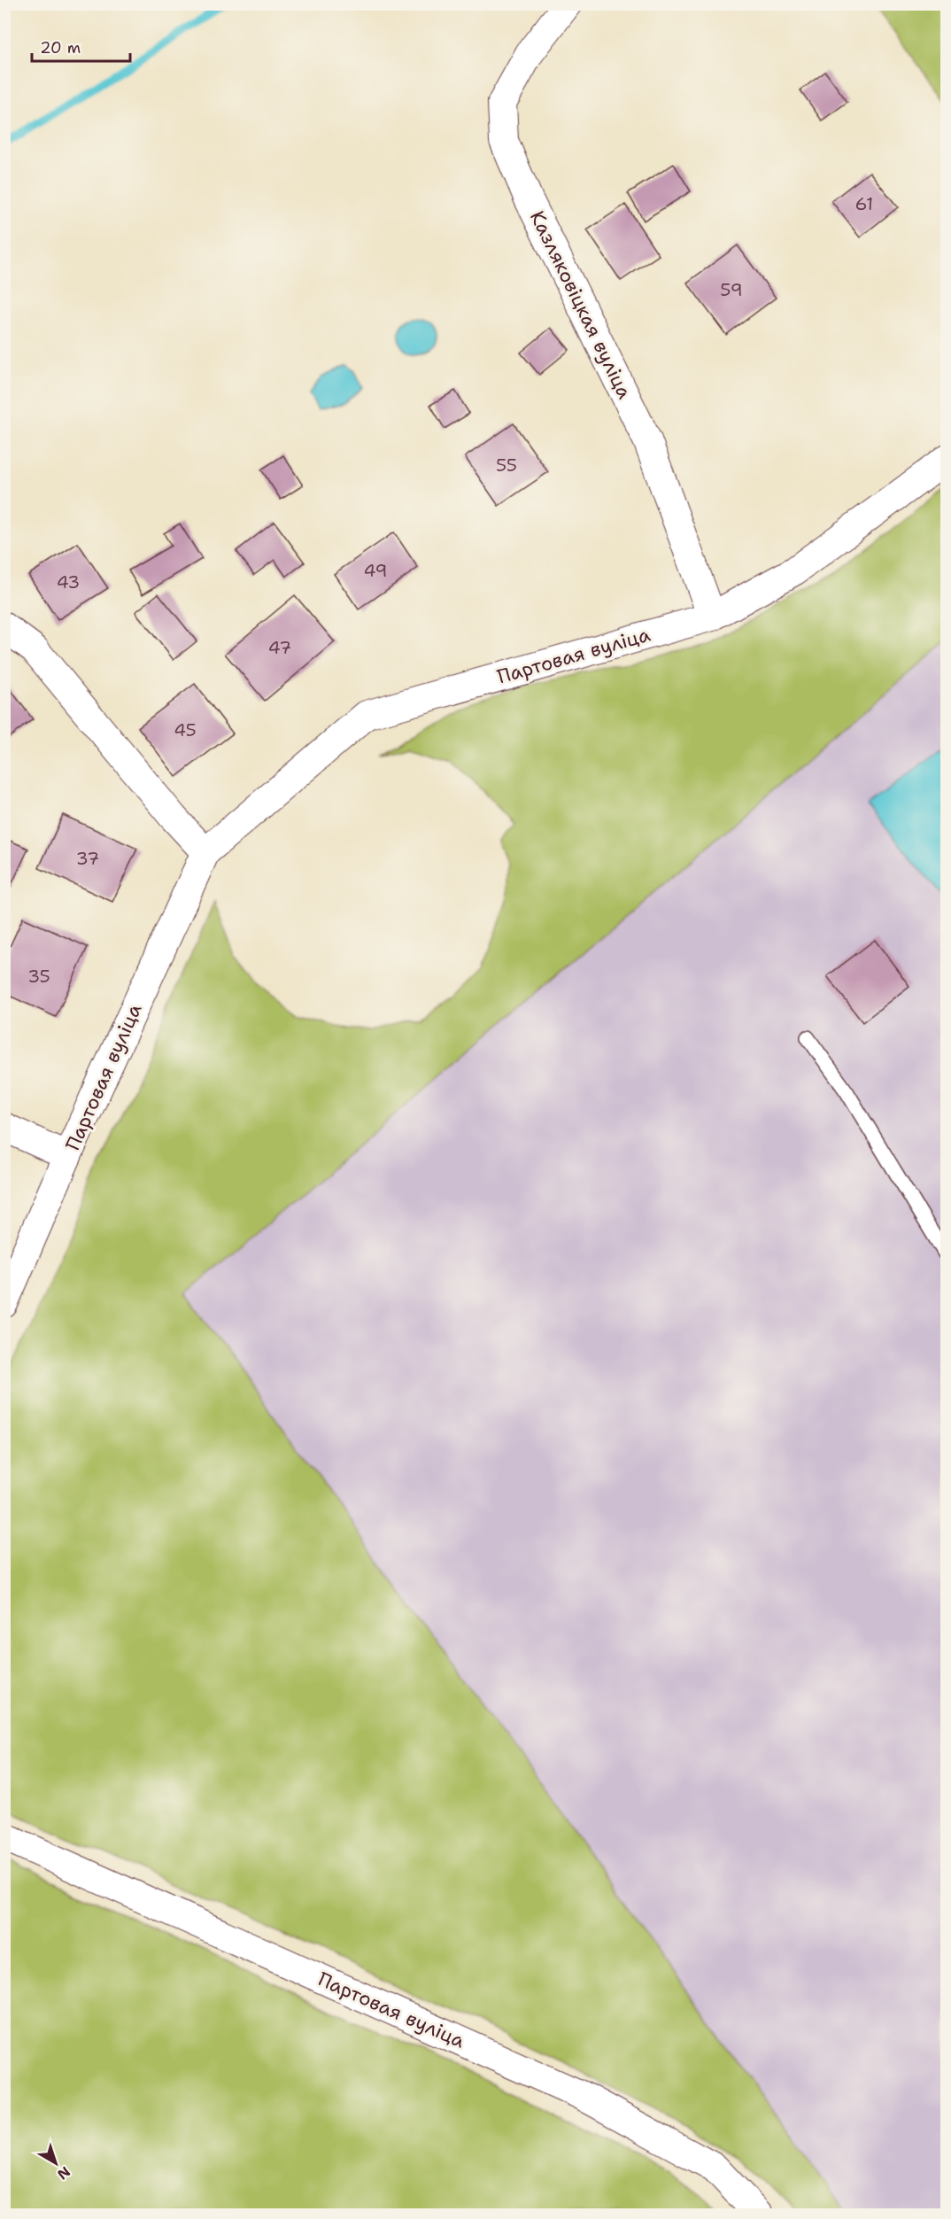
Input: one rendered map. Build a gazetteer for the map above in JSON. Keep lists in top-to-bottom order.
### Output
{
  "streets": {
    "street": ["Казляковіцкая вуліца", "Партовая вуліца"]
  },
  "crossings": [
    ["Казляковіцкая вуліца", "Партовая вуліца"]
  ],
  "house_numbers": [
    "61",
    "59",
    "55",
    "49",
    "43",
    "47",
    "45",
    "37",
    "35"
  ],
  "scale_bar": "20 m",
  "north": "bottom right"
}
